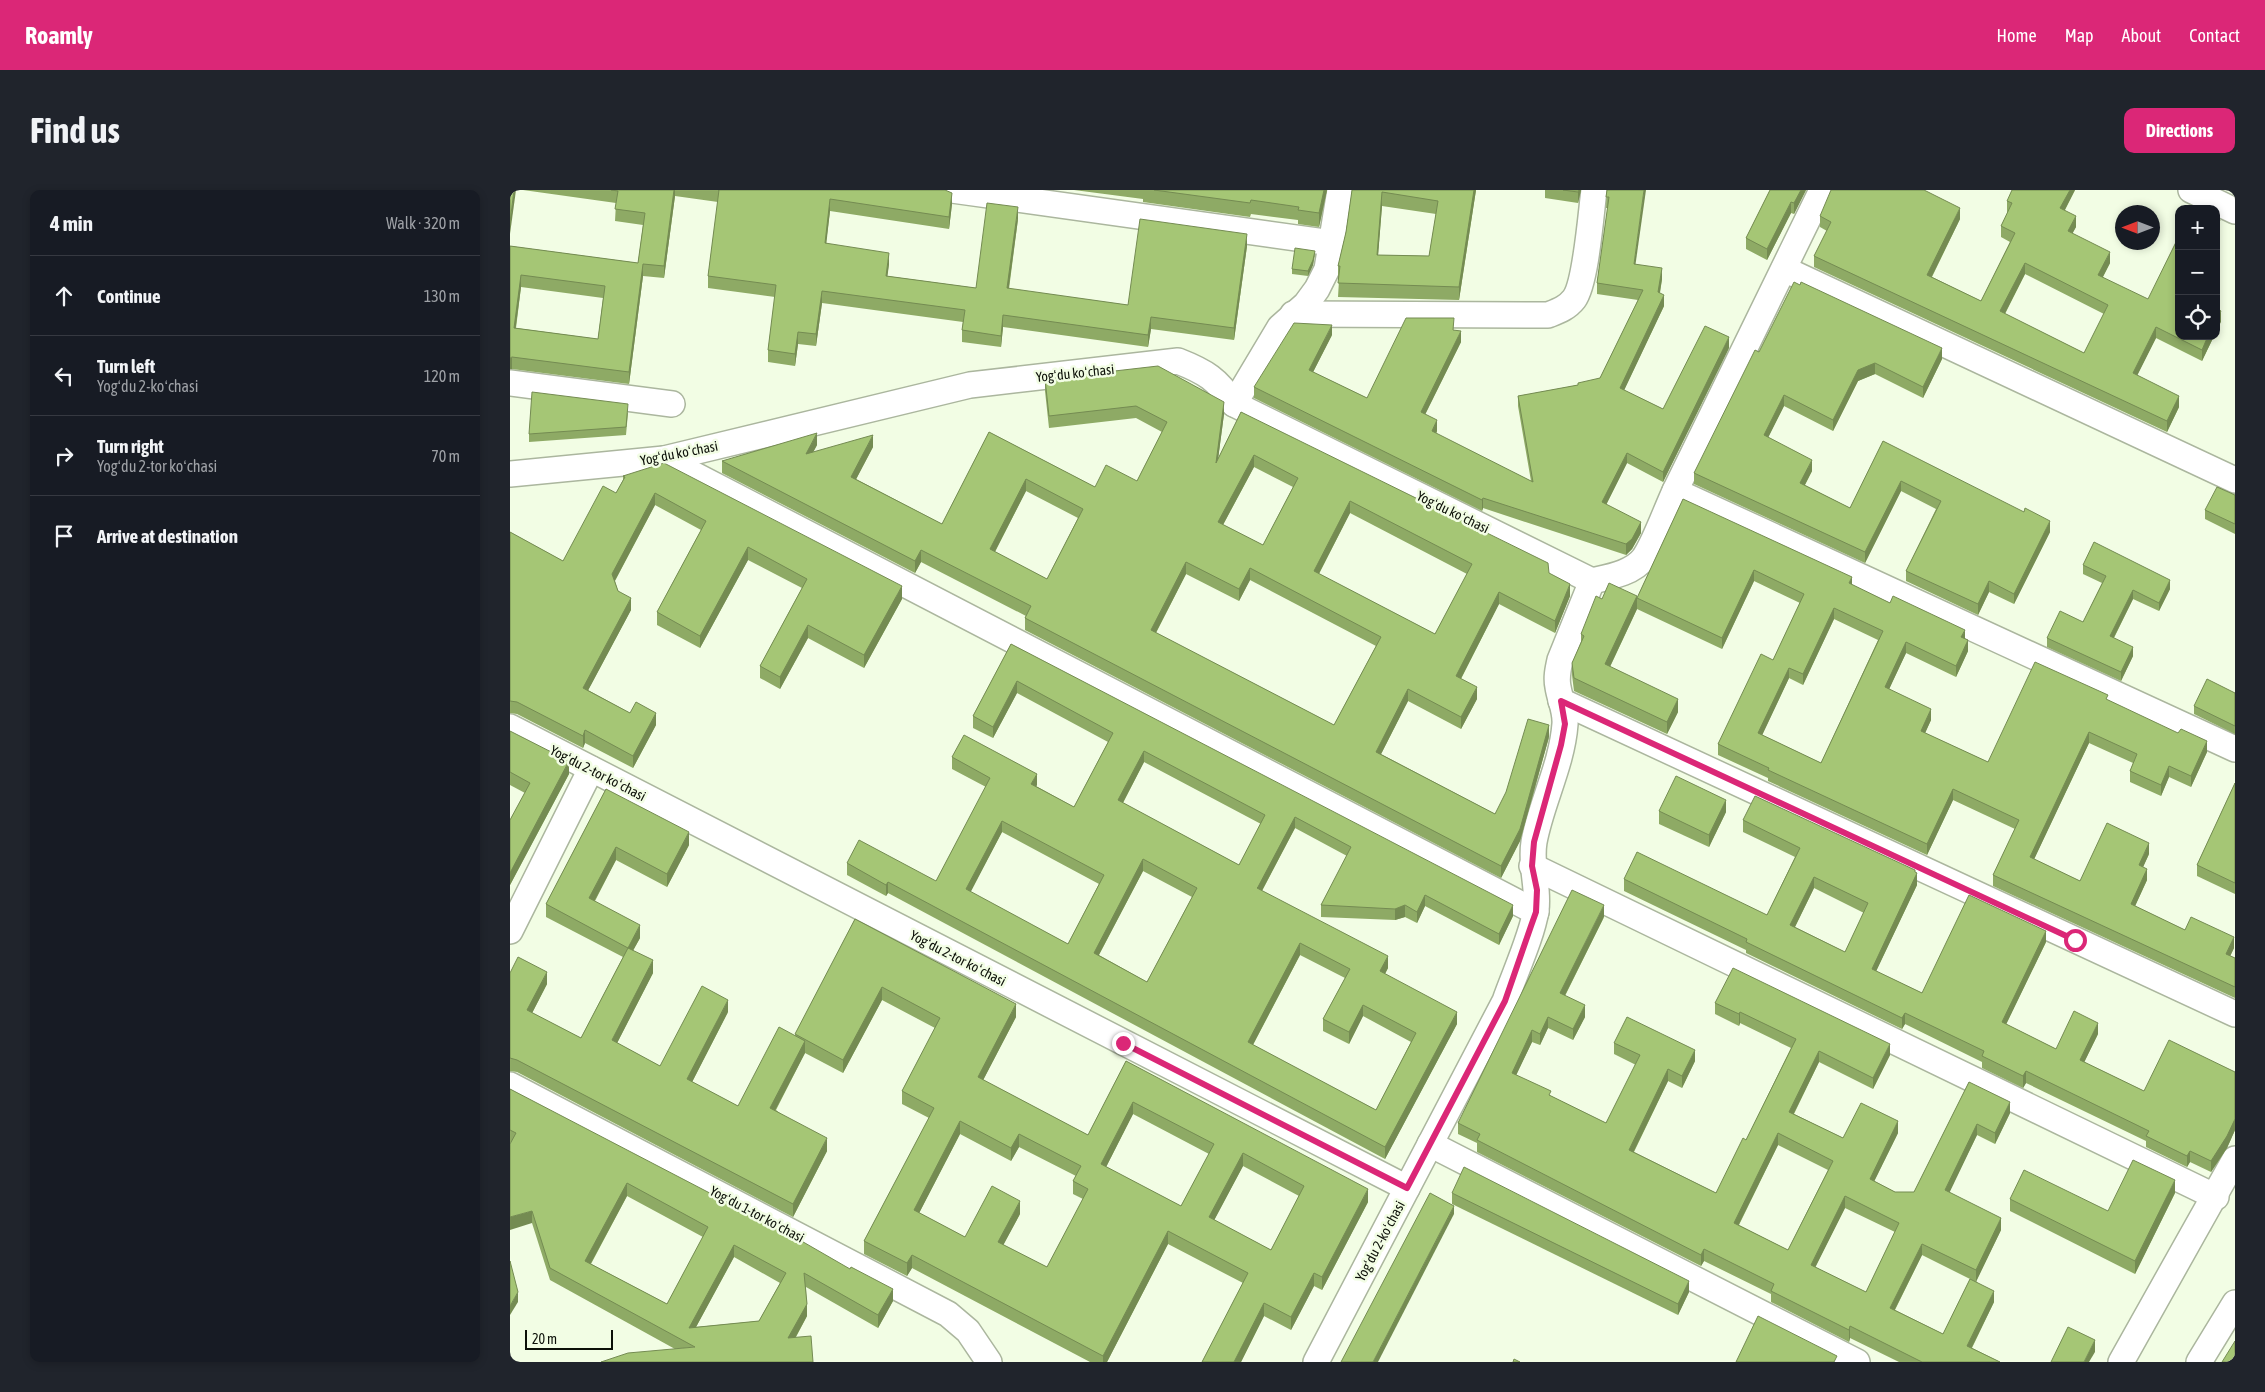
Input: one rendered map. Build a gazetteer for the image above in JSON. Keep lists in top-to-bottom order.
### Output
{
  "streets": {
    "street": [
      "Yogʻdu koʻchasi",
      "Yogʻdu 2-tor koʻchasi",
      "Yogʻdu 1-tor koʻchasi",
      "Yogʻdu 2-koʻchasi"
    ]
  },
  "crossings": [
    ["Yogʻdu koʻchasi", "Yogʻdu 2-koʻchasi"],
    ["Yogʻdu 2-tor koʻchasi", "Yogʻdu 2-koʻchasi"]
  ],
  "scale_bar": "20 m",
  "north": "left",
  "page": {
    "header": "Roamly",
    "nav": [
      "Home",
      "Map",
      "About",
      "Contact"
    ],
    "buttons": "Directions",
    "title": "Find us",
    "heading": ["4 min", "Walk · 320 m"],
    "map_buttons": ["+", "−"],
    "list": [
      ["Continue", "130 m"],
      ["Turn left", "Yogʻdu 2-koʻchasi", "120 m"],
      ["Turn right", "Yogʻdu 2-tor koʻchasi", "70 m"],
      "Arrive at destination"
    ],
    "scale": "20 m"
  }
}
